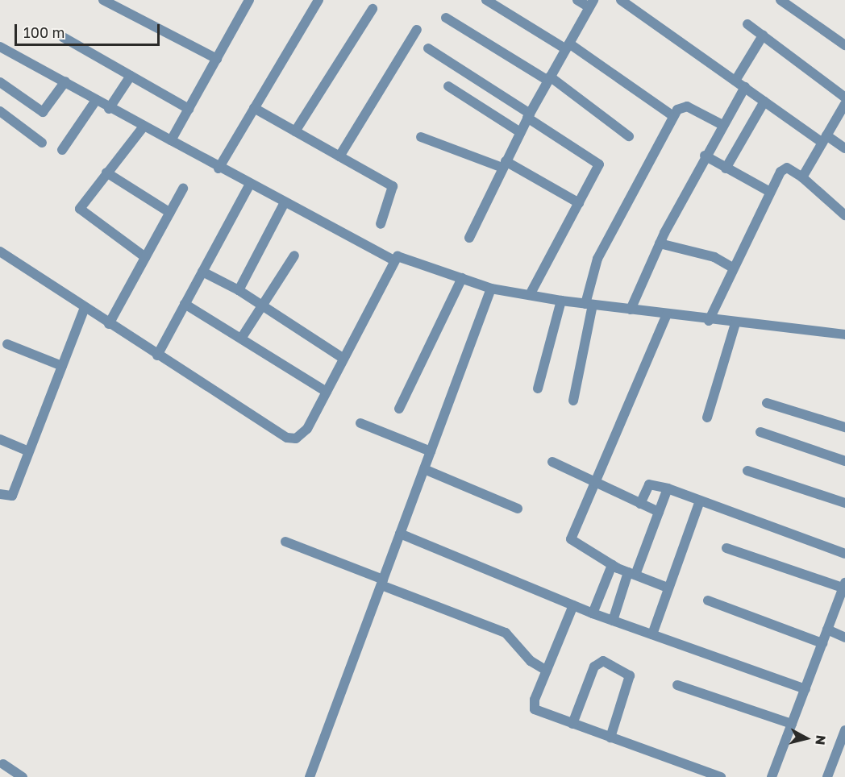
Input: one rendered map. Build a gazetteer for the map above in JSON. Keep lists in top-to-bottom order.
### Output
{
  "scale_bar": "100 m",
  "north": "right"
}
